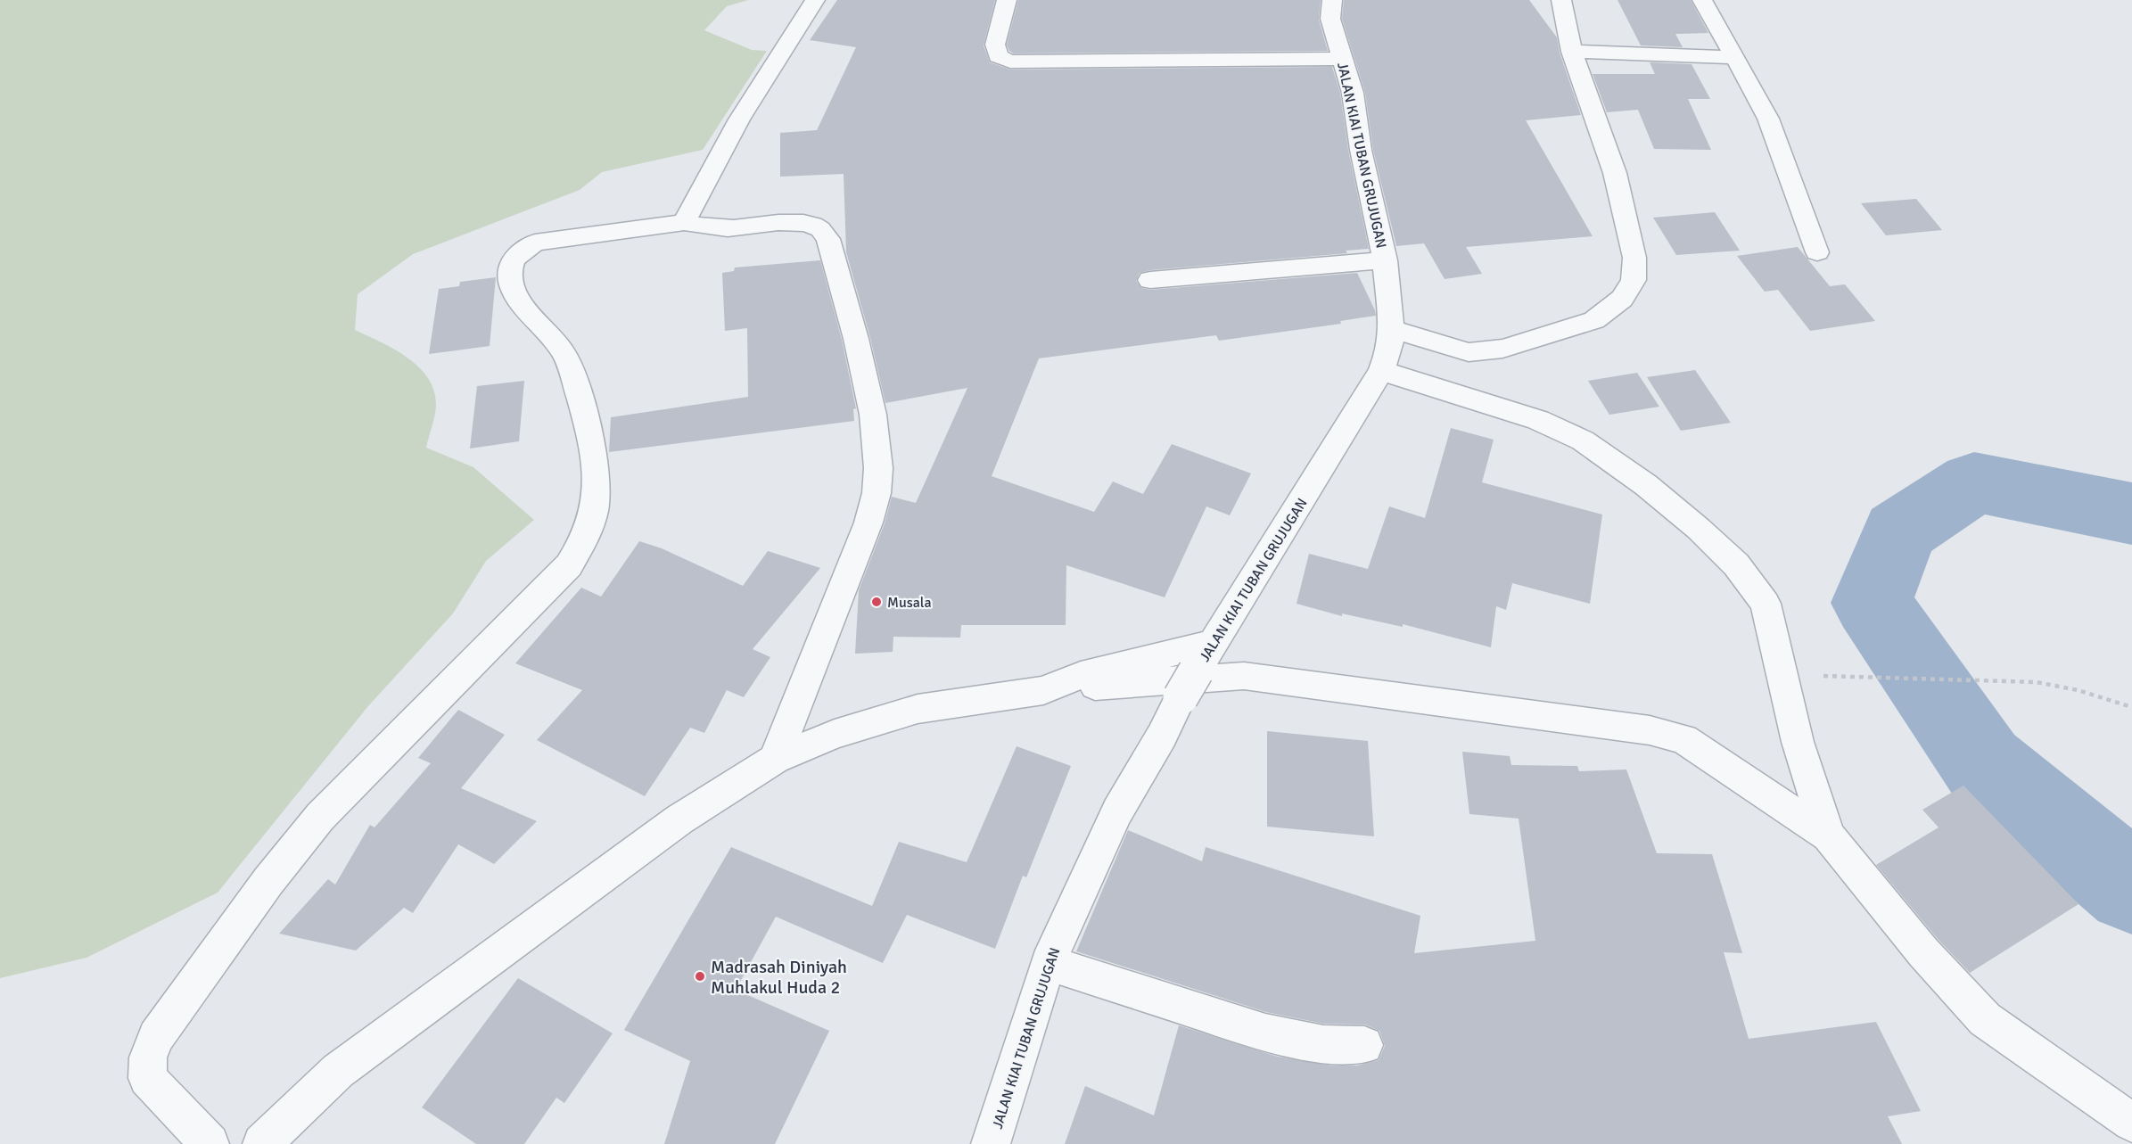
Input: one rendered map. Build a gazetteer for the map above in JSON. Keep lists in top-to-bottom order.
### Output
{
  "streets": {
    "street": ["JALAN KIAI TUBAN GRUJUGAN"]
  },
  "places": ["Musala", "Madrasah Diniyah Muhlakul Huda 2"]
}
